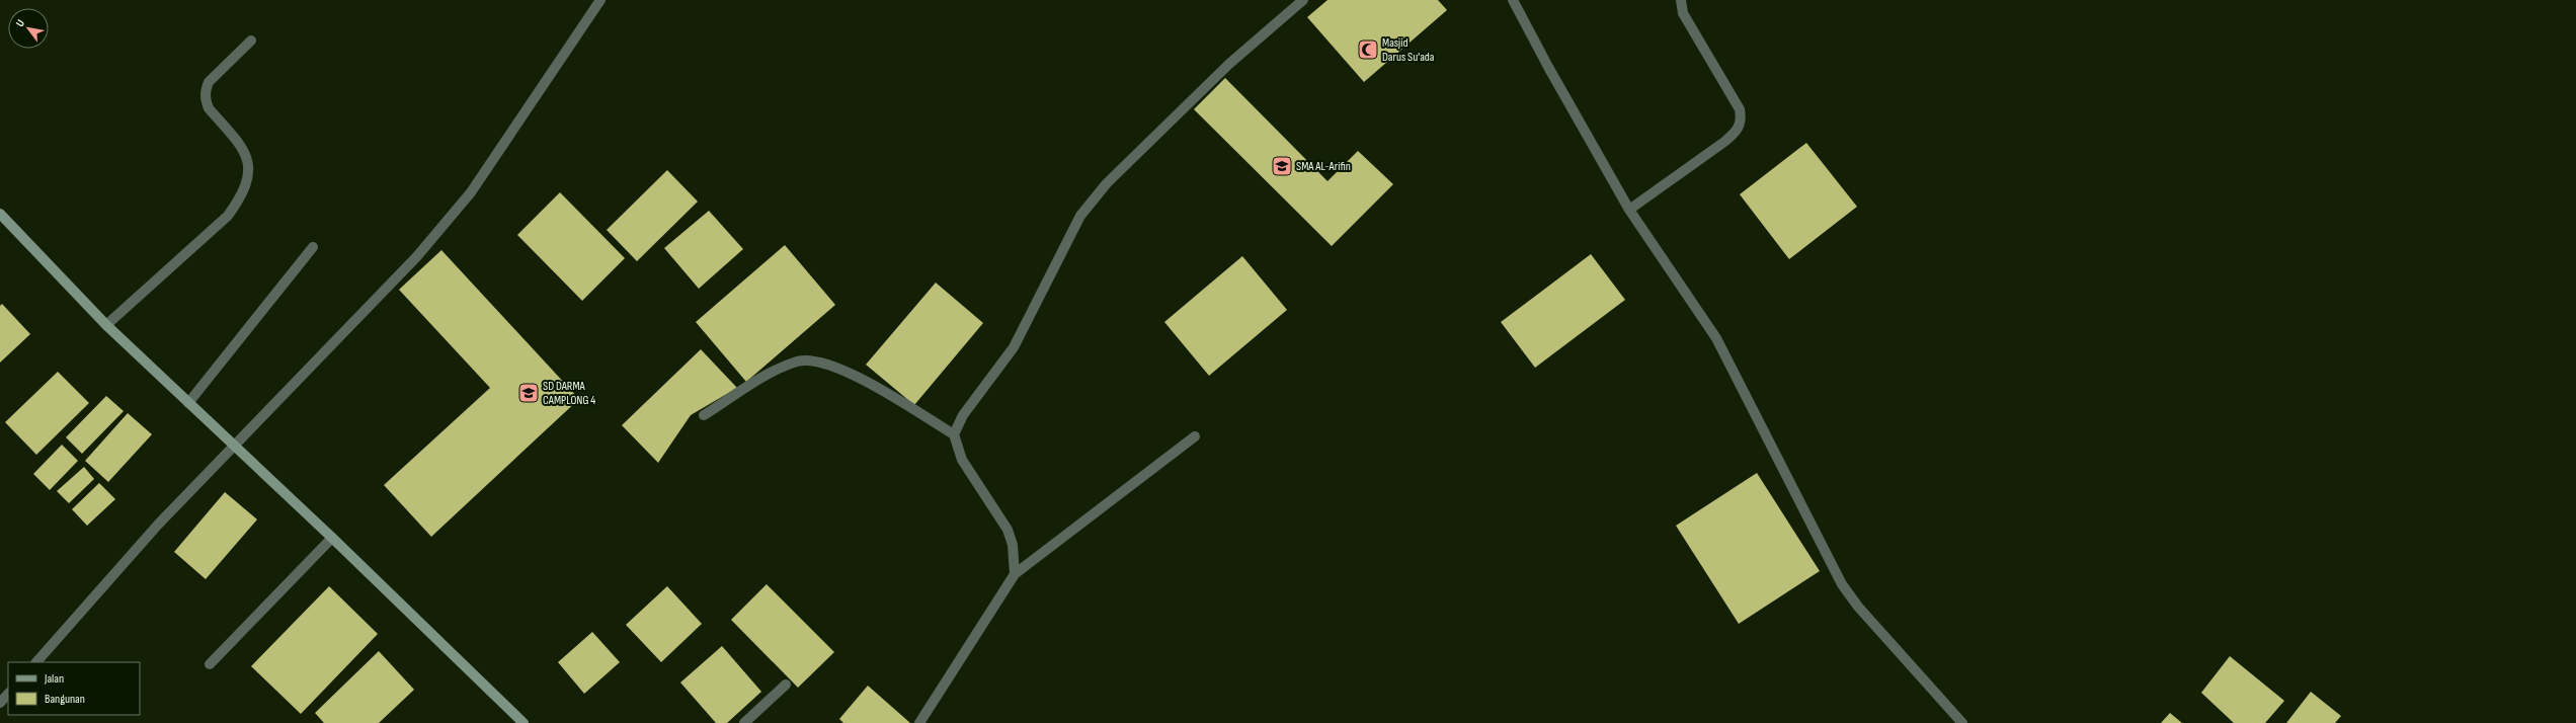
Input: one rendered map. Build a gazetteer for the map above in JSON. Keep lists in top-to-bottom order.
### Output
{
  "places": {
    "mosque": ["Masjid Darus Su'ada"],
    "school or university": ["SMA AL-Arifin", "SD DARMA CAMPLONG 4"]
  },
  "legend": ["Jalan", "Bangunan"],
  "north": "top left"
}
